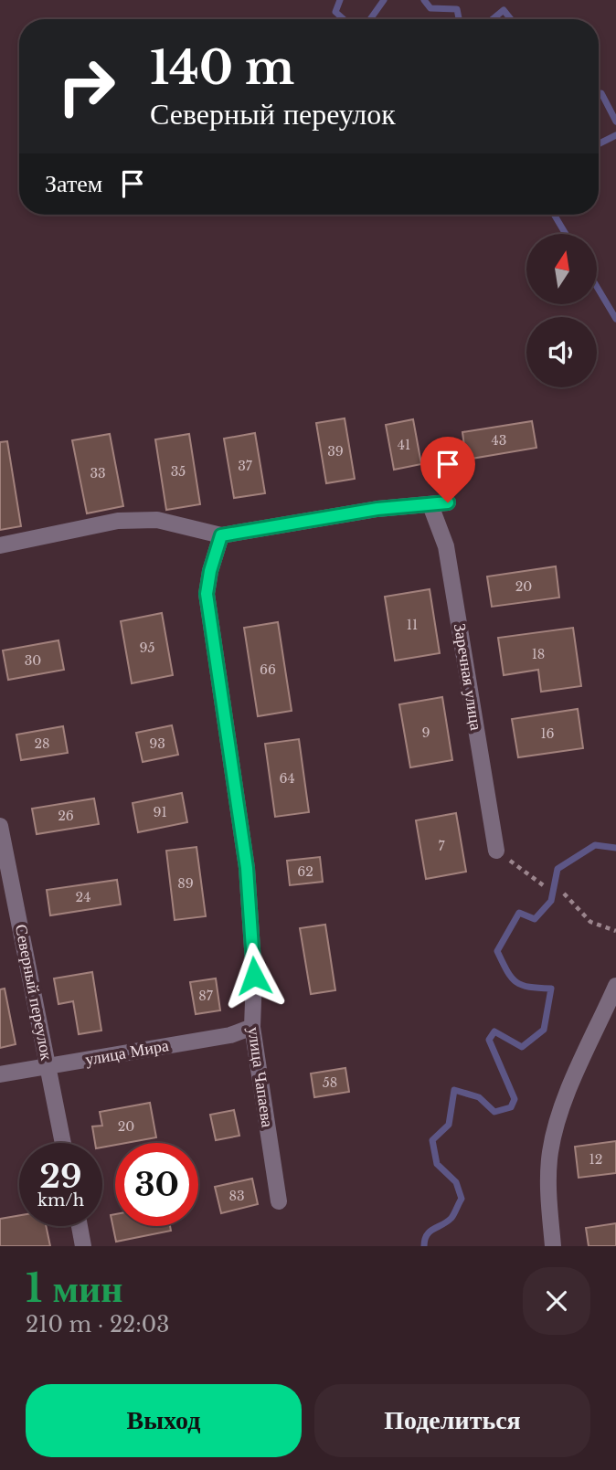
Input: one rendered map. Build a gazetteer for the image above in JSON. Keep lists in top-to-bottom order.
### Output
{
  "streets": {
    "street": [
      "Заречная улица",
      "Северный переулок",
      "улица Мира",
      "улица Чапаева"
    ]
  },
  "crossings": [
    ["Северный переулок", "улица Мира"],
    ["улица Мира", "улица Чапаева"]
  ],
  "house_numbers": [
    "43",
    "41",
    "39",
    "37",
    "35",
    "33",
    "20",
    "11",
    "95",
    "18",
    "30",
    "66",
    "9",
    "16",
    "28",
    "93",
    "64",
    "91",
    "26",
    "7",
    "62",
    "89",
    "24",
    "87",
    "58",
    "20",
    "12",
    "83"
  ],
  "north": "top",
  "page": {
    "turn": ["140 m", "Северный переулок"],
    "then": "Затем",
    "speed": "29 km/h",
    "limit": "30",
    "heading": ["1 мин", "210 m · 22:03"],
    "buttons": ["Выход", "Поделиться"]
  }
}
